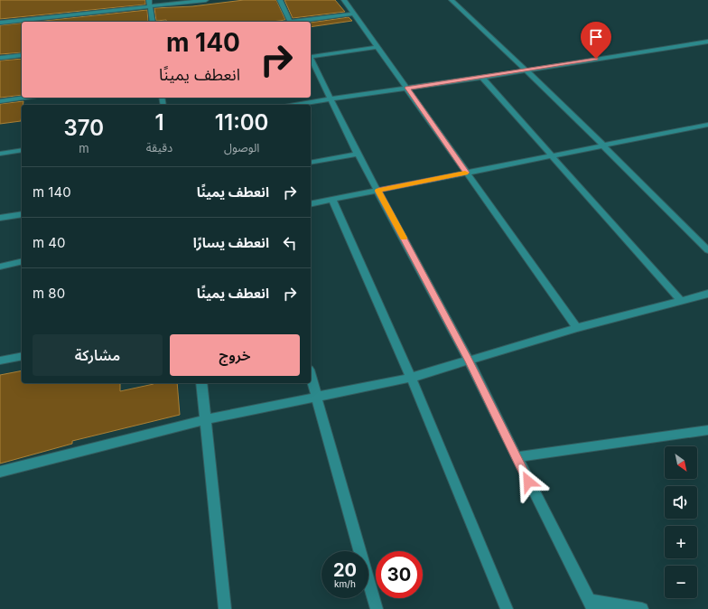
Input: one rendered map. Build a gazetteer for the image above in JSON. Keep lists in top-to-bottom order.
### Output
{
  "north": "bottom right",
  "page": {
    "turn": ["140 m", "انعطف يمينًا"],
    "eta": [
      "11:00",
      "الوصول",
      "1",
      "دقيقة",
      "370",
      "m"
    ],
    "list": [
      {
        "name": "انعطف يمينًا",
        "value": "140 m"
      },
      {
        "name": "انعطف يسارًا",
        "value": "40 m"
      },
      {
        "name": "انعطف يمينًا",
        "value": "80 m"
      }
    ],
    "buttons": ["خروج", "مشاركة"],
    "map_buttons": ["+", "−"],
    "speed": "20 km/h",
    "limit": "30"
  }
}
